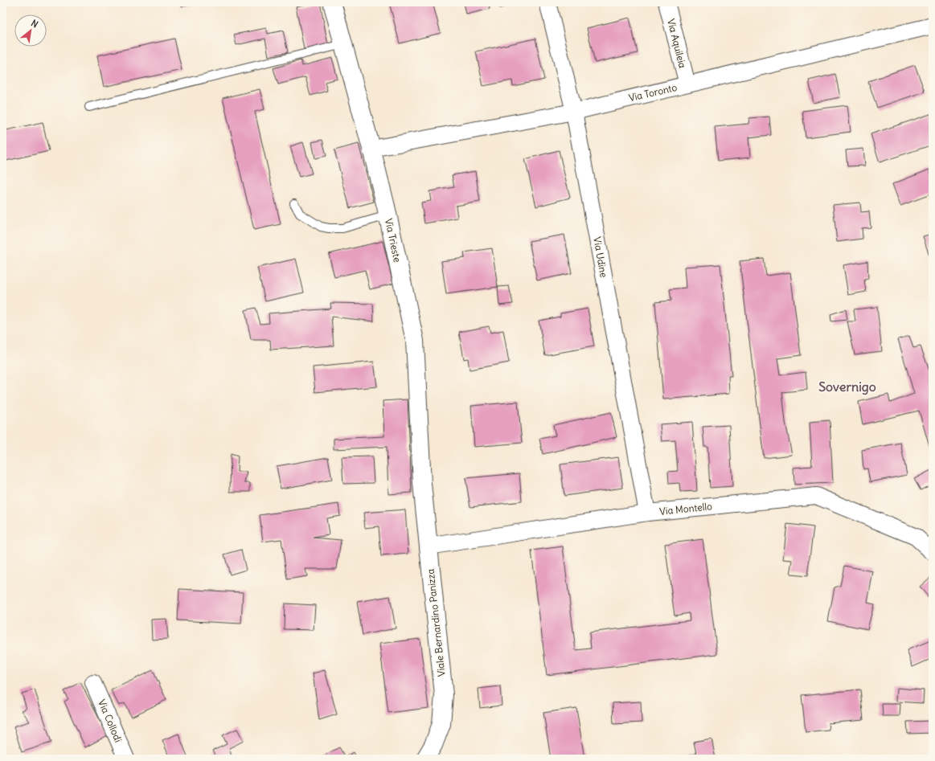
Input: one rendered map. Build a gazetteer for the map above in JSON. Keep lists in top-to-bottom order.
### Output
{
  "streets": {
    "street": [
      "Via Aquileia",
      "Via Toronto",
      "Via Trieste",
      "Via Udine",
      "Via Montello",
      "Viale Bernardino Panizza",
      "Via Collodi"
    ]
  },
  "crossings": [
    ["Via Aquileia", "Via Toronto"],
    ["Via Toronto", "Via Trieste"],
    ["Via Toronto", "Via Udine"],
    ["Via Trieste", "Viale Bernardino Panizza"],
    ["Via Udine", "Via Montello"],
    ["Via Montello", "Viale Bernardino Panizza"]
  ],
  "districts": ["Sovernigo"],
  "north": "top right"
}
